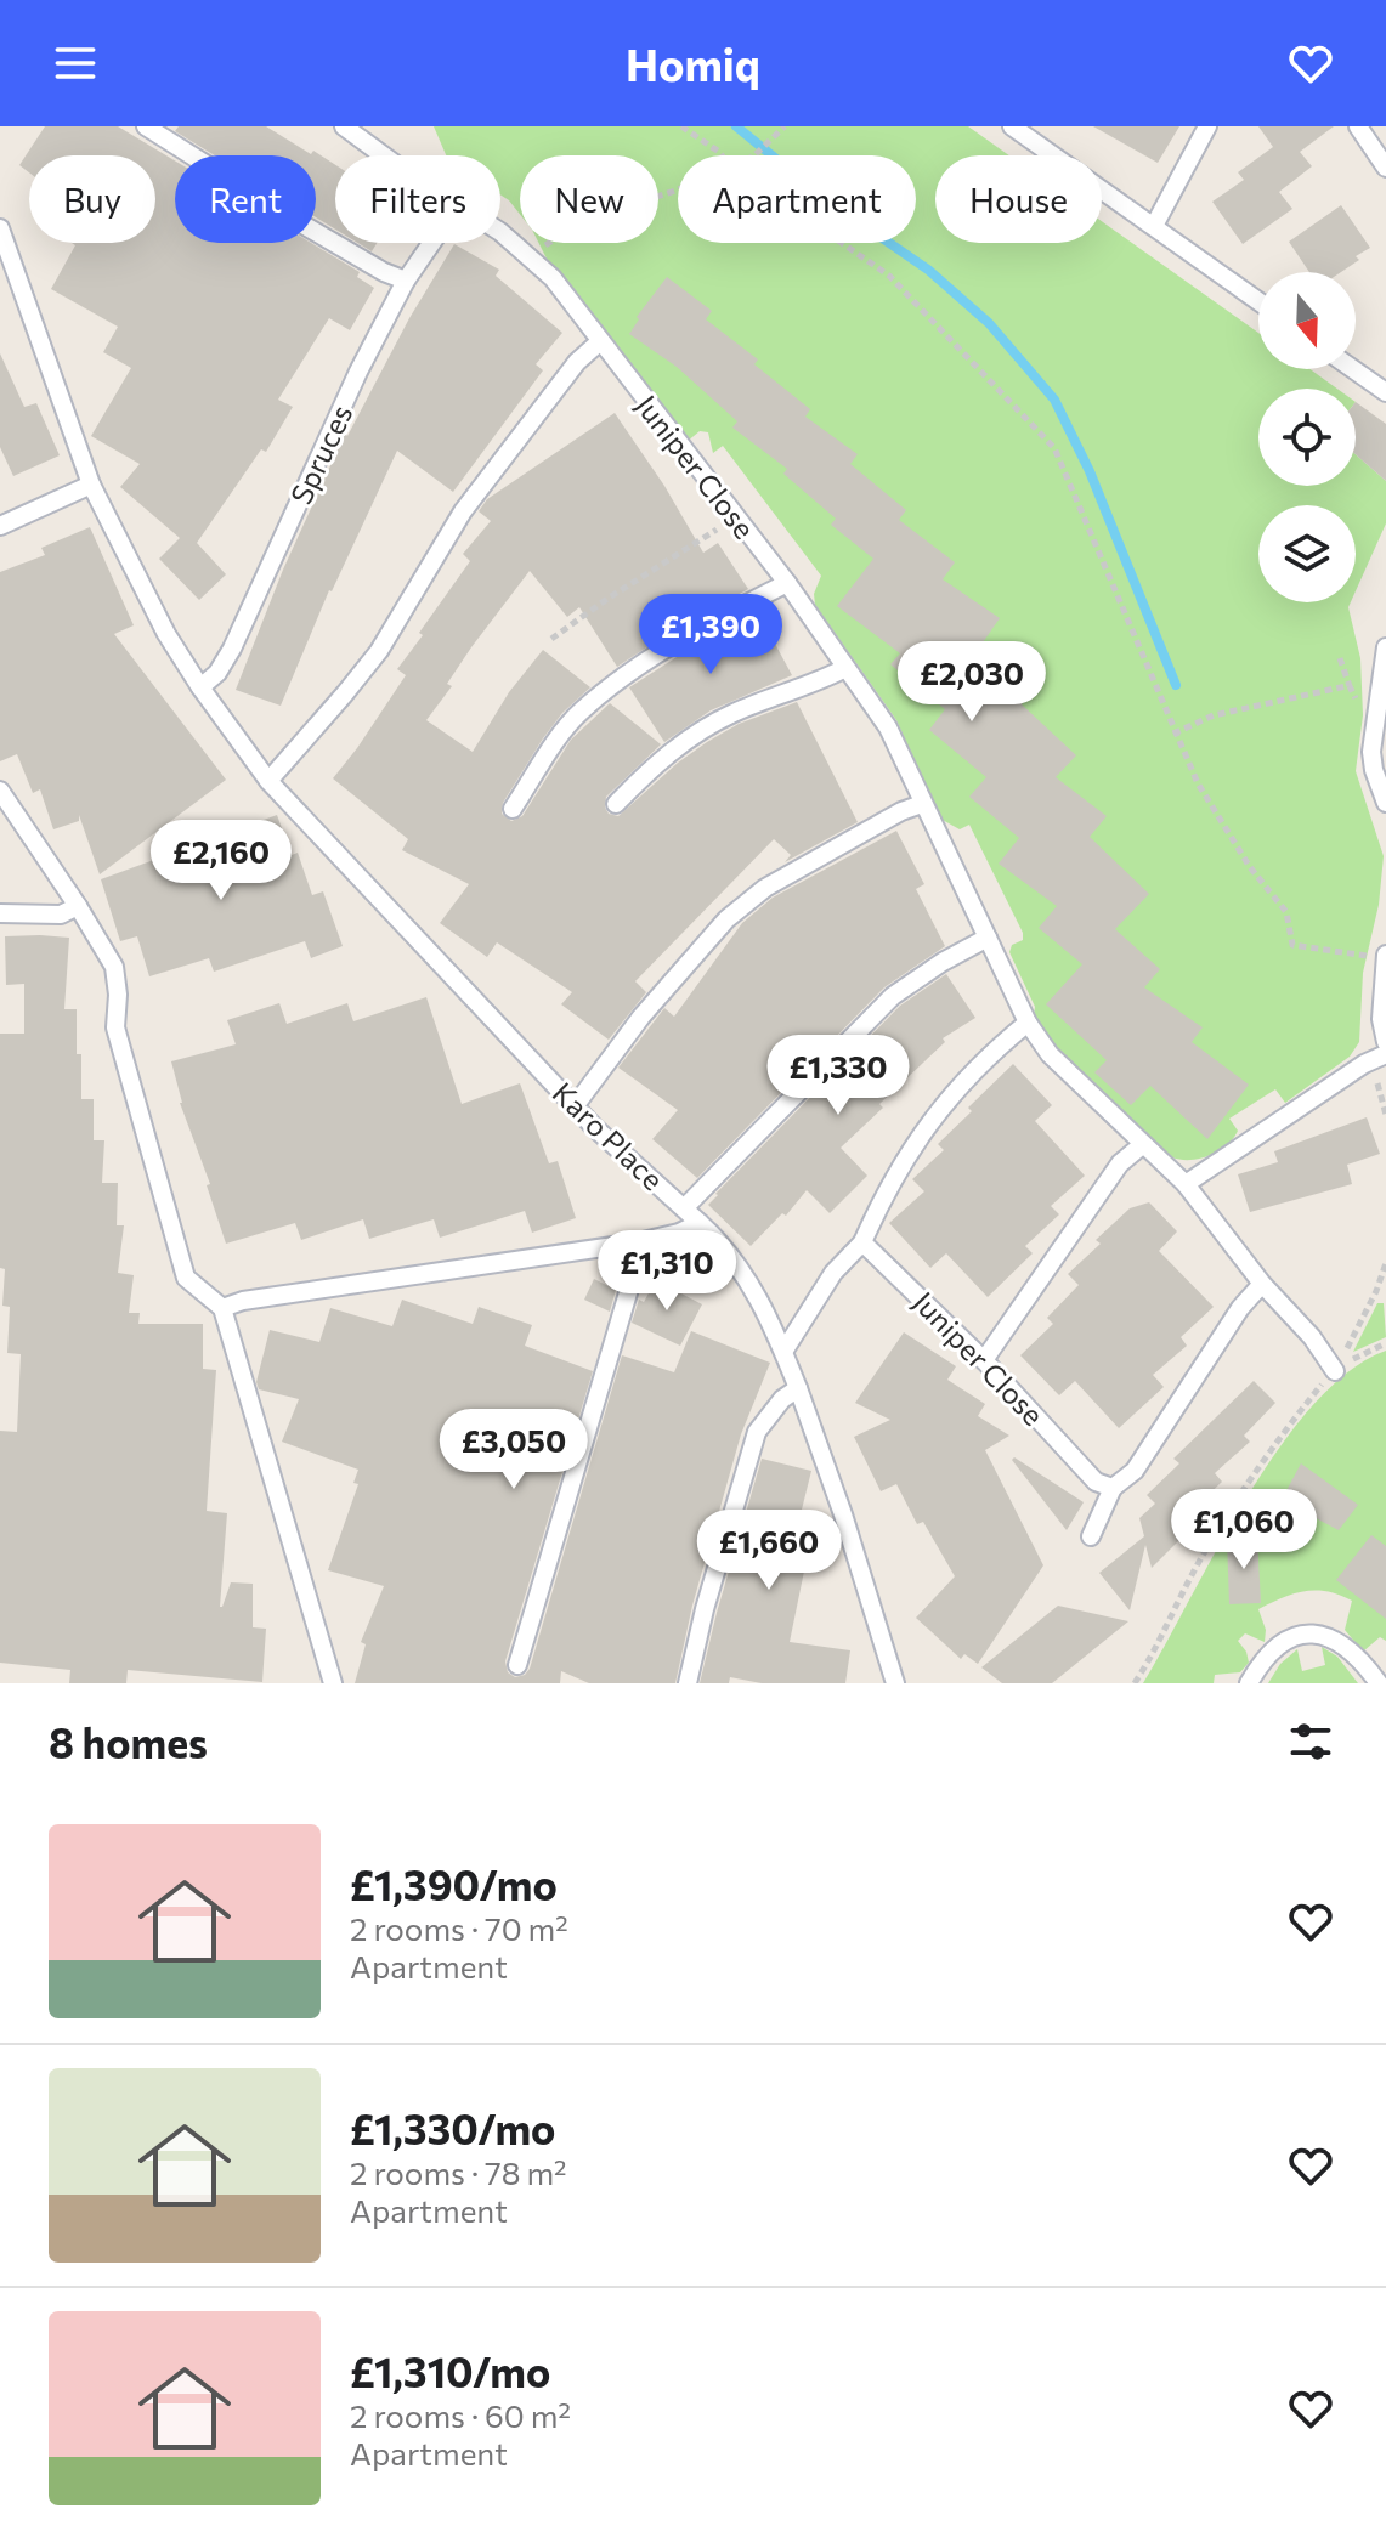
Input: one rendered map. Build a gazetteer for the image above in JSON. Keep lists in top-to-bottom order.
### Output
{
  "streets": {
    "lane": ["Spruces", "Juniper Close", "Karo Place"]
  },
  "crossings": [
    ["Spruces", "Karo Place"]
  ],
  "north": "bottom",
  "page": {
    "header": "Homiq",
    "chip": [
      "Buy",
      "Rent",
      "Filters",
      "New",
      "Apartment",
      "House"
    ],
    "price": [
      "£1,390",
      "£2,030",
      "£2,160",
      "£1,330",
      "£1,310",
      "£3,050",
      "£1,060",
      "£1,660"
    ],
    "heading": "8 homes",
    "list": [
      {
        "name": "£1,390/mo",
        "note": "2 rooms · 70 m² · Apartment"
      },
      {
        "name": "£1,330/mo",
        "note": "2 rooms · 78 m² · Apartment"
      },
      {
        "name": "£1,310/mo",
        "note": "2 rooms · 60 m² · Apartment"
      }
    ]
  }
}
